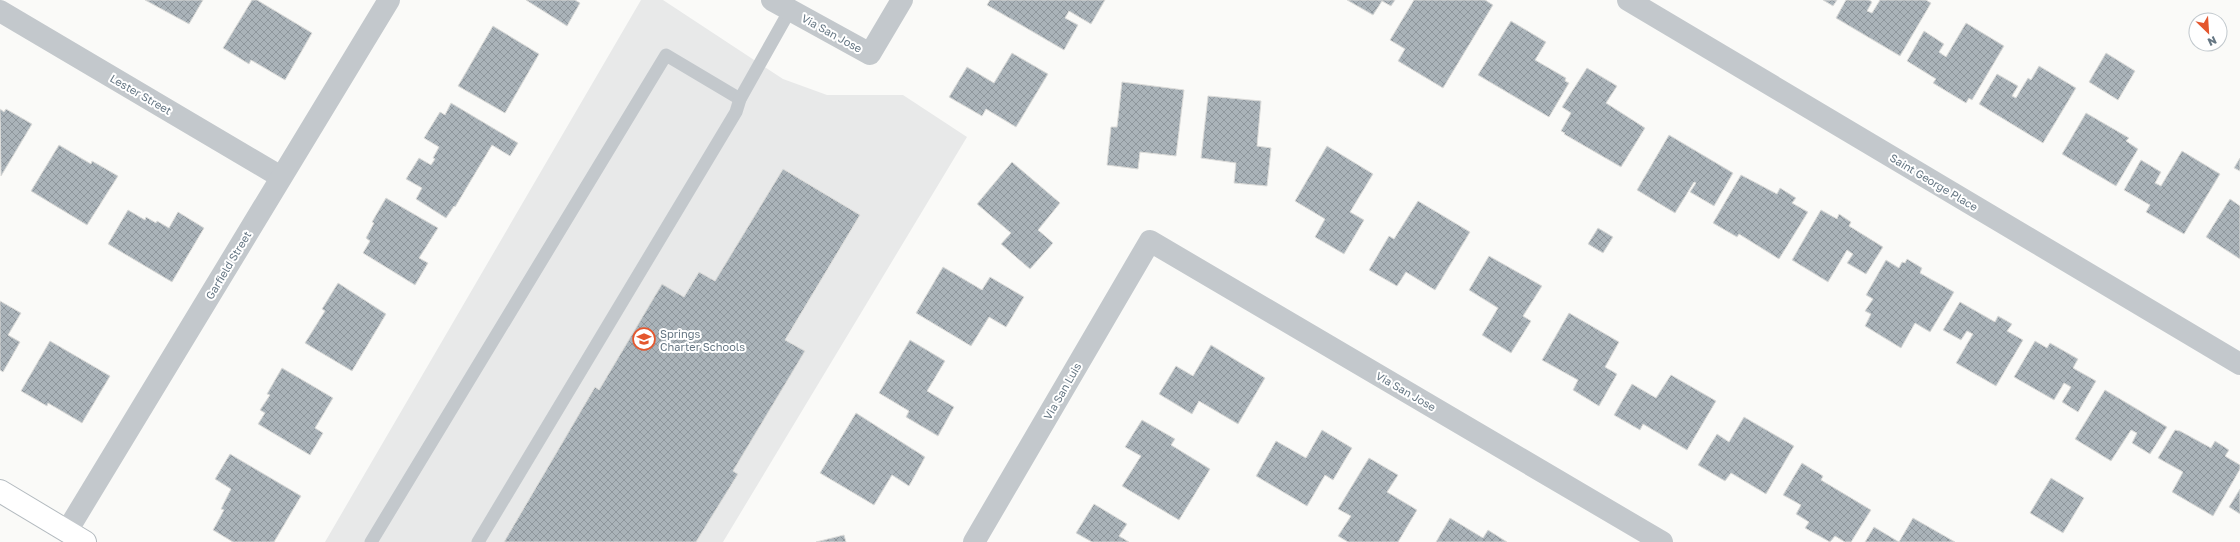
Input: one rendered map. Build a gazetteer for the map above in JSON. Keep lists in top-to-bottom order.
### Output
{
  "streets": {
    "street": [
      "Via San Jose",
      "Lester Street",
      "Saint George Place",
      "Garfield Street",
      "Via San Luis"
    ]
  },
  "crossings": [
    ["Via San Jose", "Via San Luis"],
    ["Lester Street", "Garfield Street"]
  ],
  "places": {
    "school or university": ["Springs Charter Schools"]
  },
  "north": "bottom right"
}
